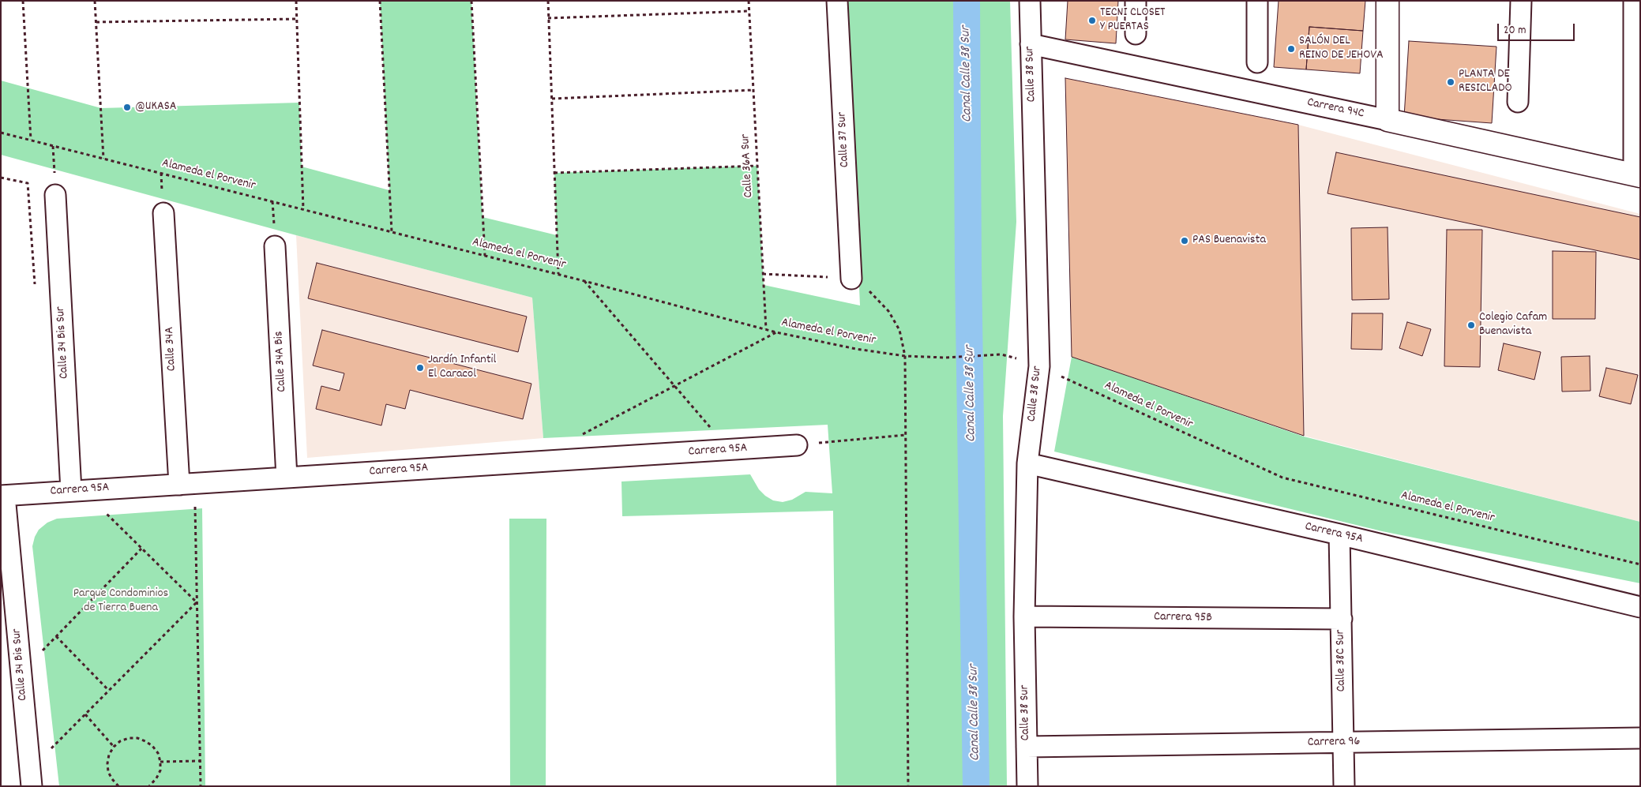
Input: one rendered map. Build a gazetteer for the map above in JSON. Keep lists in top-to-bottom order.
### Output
{
  "streets": {
    "street": [
      "Calle 38 Sur",
      "Carrera 94C",
      "Calle 37 Sur",
      "Calle 34 Bis Sur",
      "Calle 34A",
      "Calle 34A Bis",
      "Carrera 95A",
      "Carrera 95B",
      "Calle 38C Sur",
      "Carrera 96"
    ],
    "path": ["Calle 36A Sur", "Alameda el Porvenir"]
  },
  "crossings": [
    ["Calle 38 Sur", "Carrera 94C"],
    ["Calle 38 Sur", "Alameda el Porvenir"],
    ["Calle 38 Sur", "Carrera 95A"],
    ["Calle 38 Sur", "Carrera 95B"],
    ["Calle 38 Sur", "Carrera 96"],
    ["Calle 36A Sur", "Alameda el Porvenir"],
    ["Calle 34 Bis Sur", "Carrera 95A"],
    ["Calle 34A", "Carrera 95A"],
    ["Calle 34A Bis", "Carrera 95A"],
    ["Carrera 95A", "Calle 38C Sur"],
    ["Carrera 95B", "Calle 38C Sur"],
    ["Calle 38C Sur", "Carrera 96"]
  ],
  "water": ["Canal Calle 38 Sur"],
  "parks": ["Parque Condominios de Tierra Buena"],
  "places": [
    "TECNI CLOSET Y PUERTAS",
    "SALÓN DEL REINO DE JEHOVA",
    "PLANTA DE RESICLADO",
    "@UKASA",
    "PAS Buenavista",
    "Colegio Cafam Buenavista",
    "Jardín Infantil El Caracol"
  ],
  "scale_bar": "20 m"
}
